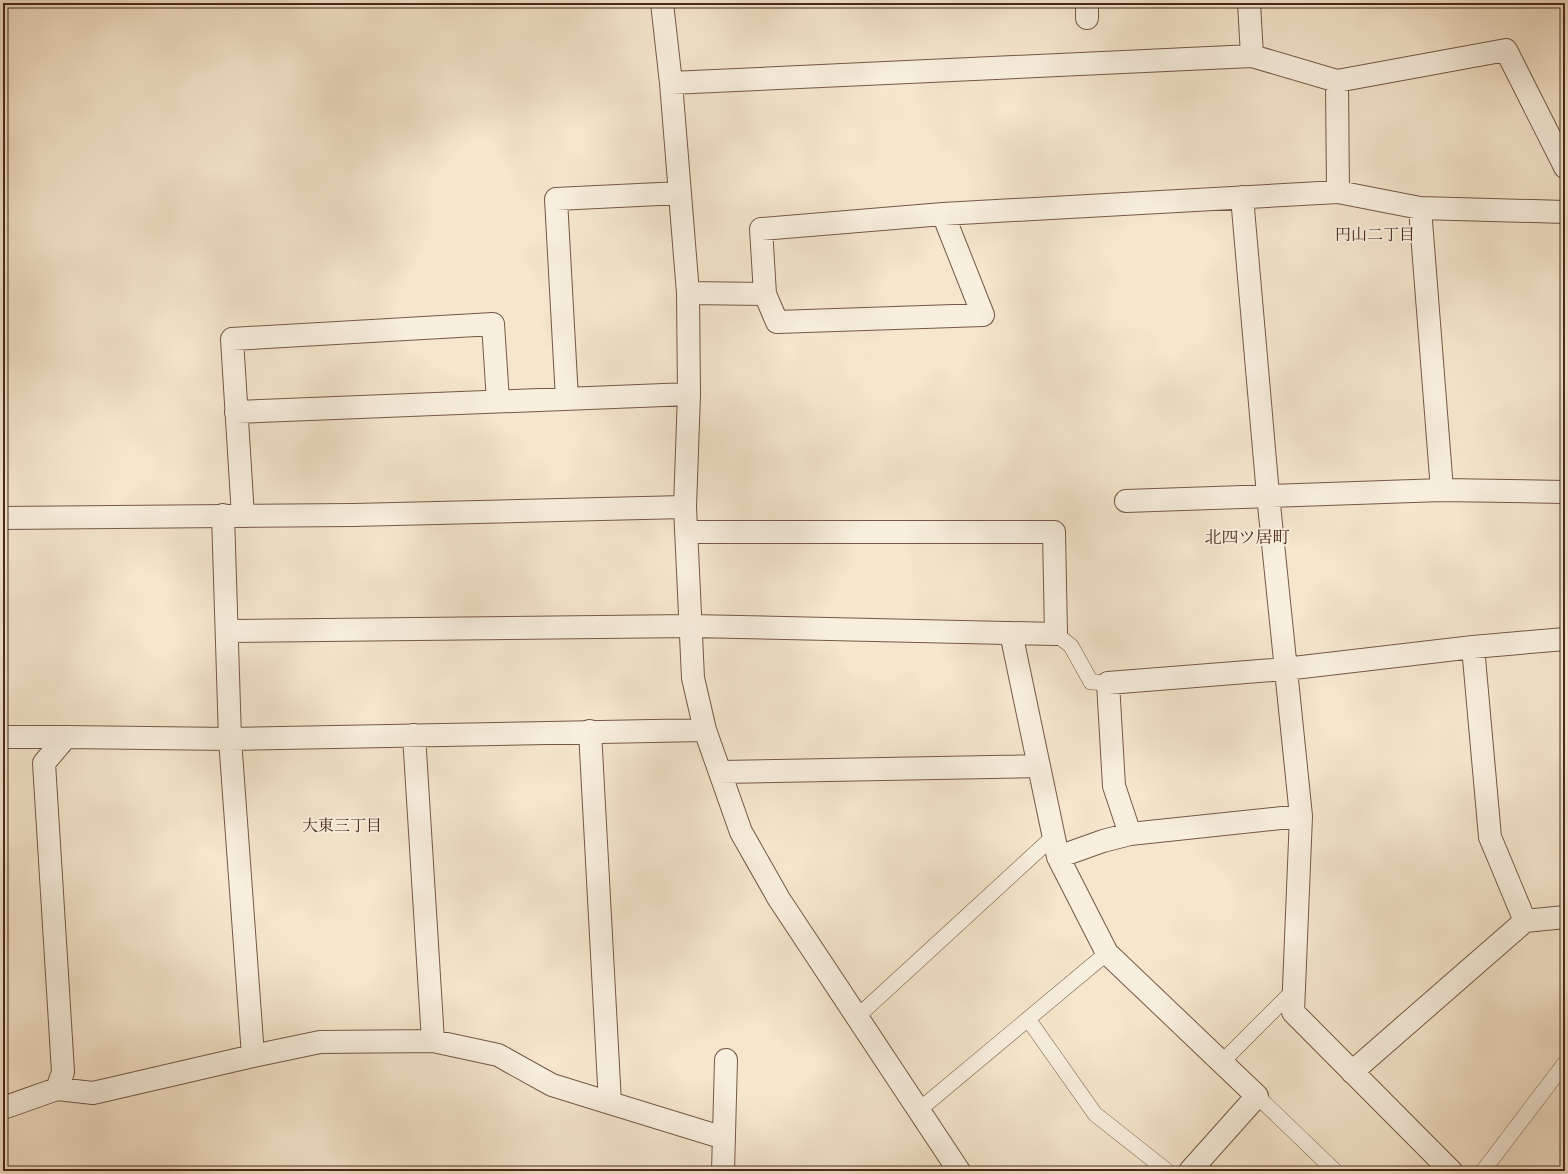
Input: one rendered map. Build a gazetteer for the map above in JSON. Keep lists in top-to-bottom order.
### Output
{
  "districts": ["円山二丁目", "北四ツ居町", "大東三丁目"]
}
